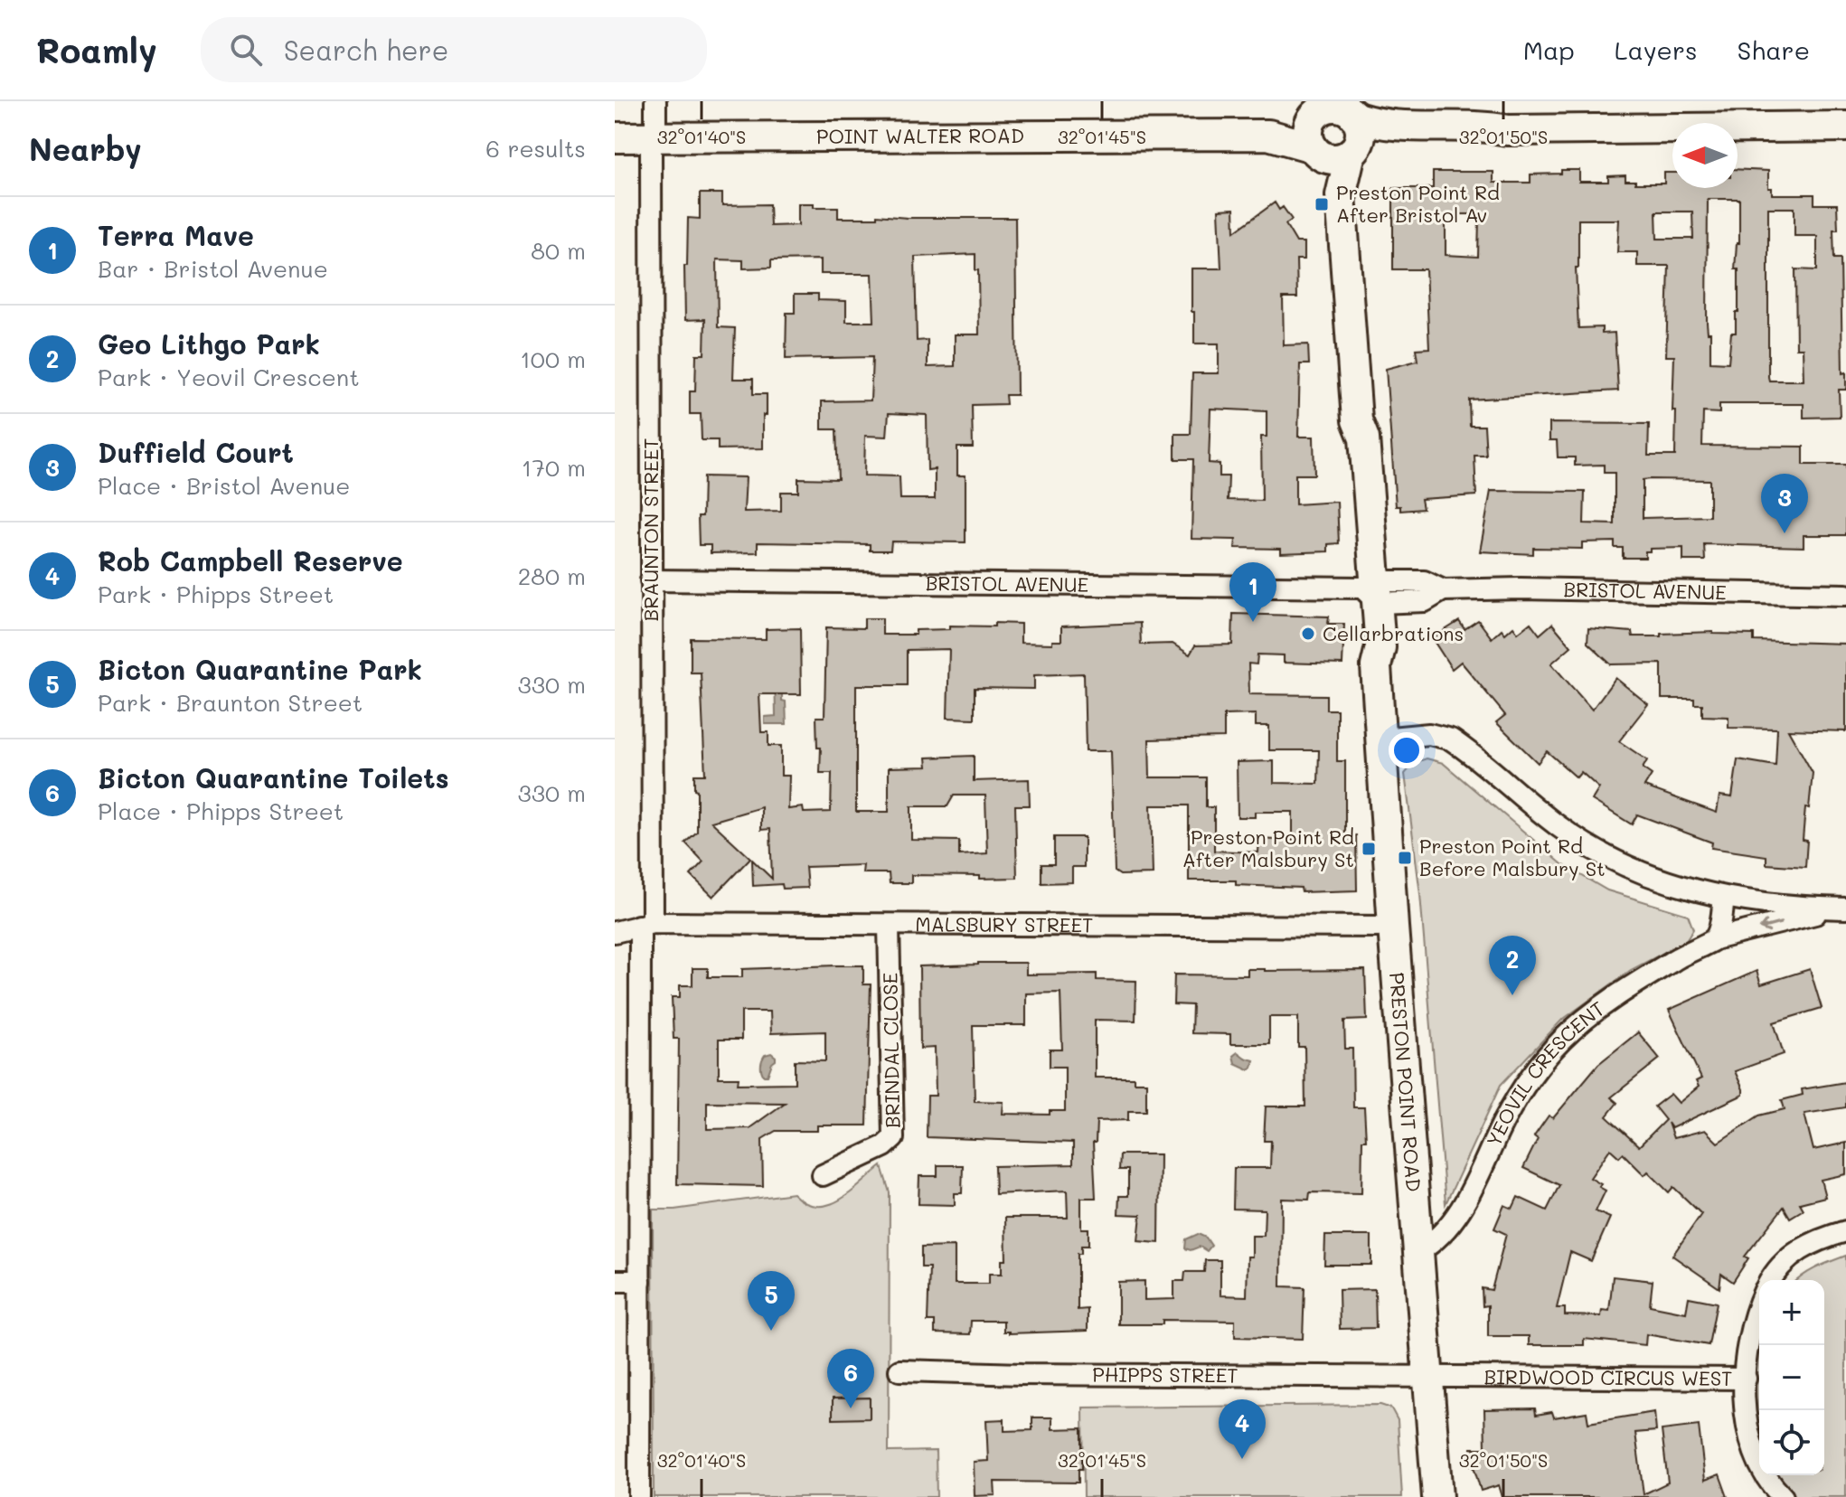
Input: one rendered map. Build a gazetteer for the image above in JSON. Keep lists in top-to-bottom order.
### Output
{
  "streets": {
    "main road": ["POINT WALTER ROAD", "PRESTON POINT ROAD"],
    "street": [
      "BRAUNTON STREET",
      "BRISTOL AVENUE",
      "MALSBURY STREET",
      "BRINDAL CLOSE",
      "YEOVIL CRESCENT",
      "PHIPPS STREET",
      "BIRDWOOD CIRCUS WEST"
    ]
  },
  "crossings": [
    ["POINT WALTER ROAD", "BRAUNTON STREET"],
    ["POINT WALTER ROAD", "PRESTON POINT ROAD"],
    ["BRAUNTON STREET", "BRISTOL AVENUE"],
    ["BRAUNTON STREET", "MALSBURY STREET"],
    ["BRISTOL AVENUE", "PRESTON POINT ROAD"],
    ["MALSBURY STREET", "BRINDAL CLOSE"],
    ["MALSBURY STREET", "PRESTON POINT ROAD"],
    ["YEOVIL CRESCENT", "PRESTON POINT ROAD"],
    ["PRESTON POINT ROAD", "PHIPPS STREET"],
    ["PRESTON POINT ROAD", "BIRDWOOD CIRCUS WEST"],
    ["PHIPPS STREET", "BIRDWOOD CIRCUS WEST"]
  ],
  "places": {
    "transit": ["Preston Point Rd After Bristol Av", "Preston Point Rd After Malsbury St", "Preston Point Rd Before Malsbury St"],
    "other": ["Cellarbrations"]
  },
  "north": "left",
  "page": {
    "header": "Roamly",
    "search": "Search here",
    "nav": ["Map", "Layers", "Share"],
    "heading": ["Nearby", "6 results"],
    "list": [
      {
        "mark": "1",
        "name": "Terra Mave",
        "note": "Bar · Bristol Avenue",
        "value": "80 m"
      },
      {
        "mark": "2",
        "name": "Geo Lithgo Park",
        "note": "Park · Yeovil Crescent",
        "value": "100 m"
      },
      {
        "mark": "3",
        "name": "Duffield Court",
        "note": "Place · Bristol Avenue",
        "value": "170 m"
      },
      {
        "mark": "4",
        "name": "Rob Campbell Reserve",
        "note": "Park · Phipps Street",
        "value": "280 m"
      },
      {
        "mark": "5",
        "name": "Bicton Quarantine Park",
        "note": "Park · Braunton Street",
        "value": "330 m"
      },
      {
        "mark": "6",
        "name": "Bicton Quarantine Toilets",
        "note": "Place · Phipps Street",
        "value": "330 m"
      }
    ],
    "pins": [
      "3",
      "1",
      "2",
      "5",
      "6",
      "4"
    ],
    "map_buttons": ["+", "−"]
  },
  "coordinates": ["32°01'40\"S", "32°01'45\"S", "32°01'50\"S"]
}
